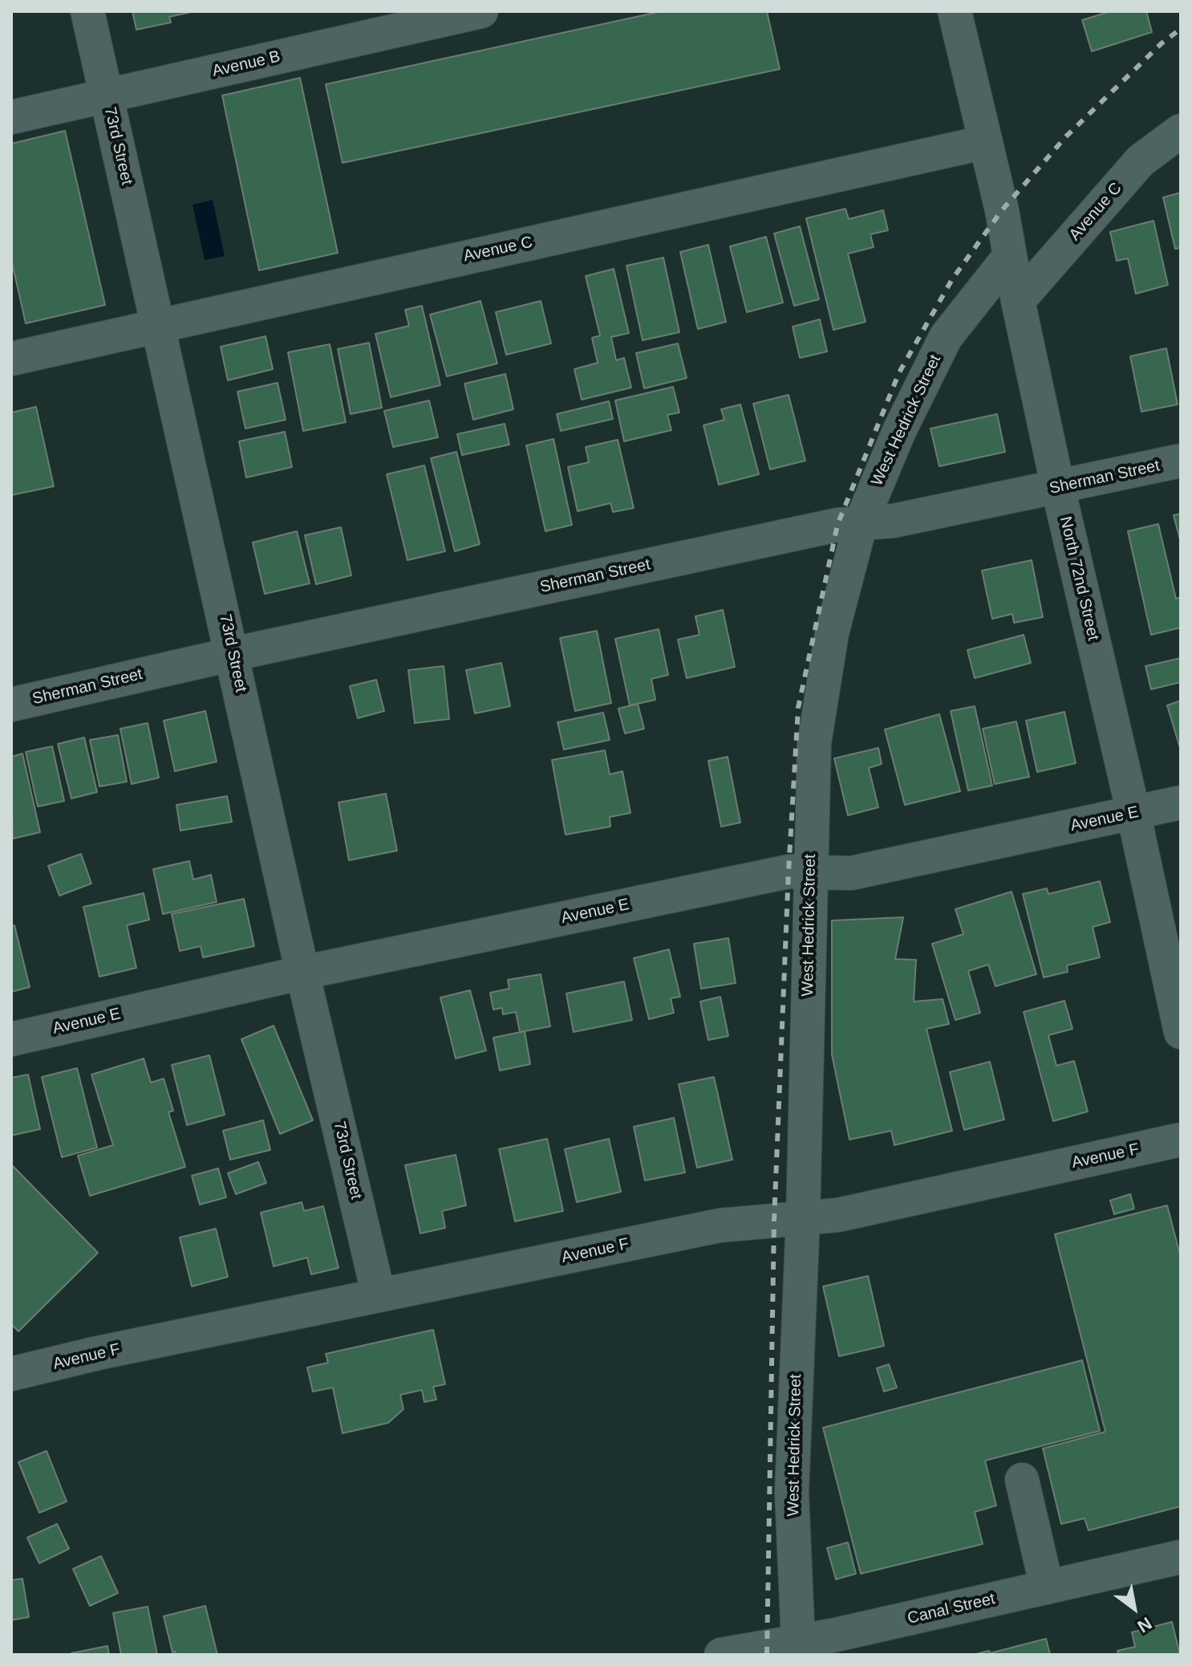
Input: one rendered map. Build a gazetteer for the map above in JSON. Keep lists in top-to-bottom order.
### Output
{
  "streets": {
    "street": [
      "Avenue B",
      "73rd Street",
      "Avenue C",
      "West Hedrick Street",
      "Sherman Street",
      "North 72nd Street",
      "Avenue E",
      "Avenue F",
      "Canal Street"
    ]
  },
  "crossings": [
    ["Avenue B", "73rd Street"],
    ["73rd Street", "Avenue C"],
    ["73rd Street", "Sherman Street"],
    ["73rd Street", "Avenue E"],
    ["73rd Street", "Avenue F"],
    ["Avenue C", "North 72nd Street"],
    ["West Hedrick Street", "Sherman Street"],
    ["West Hedrick Street", "North 72nd Street"],
    ["West Hedrick Street", "Avenue E"],
    ["West Hedrick Street", "Avenue F"],
    ["West Hedrick Street", "Canal Street"],
    ["Sherman Street", "North 72nd Street"],
    ["North 72nd Street", "Avenue E"]
  ],
  "north": "bottom right"
}
